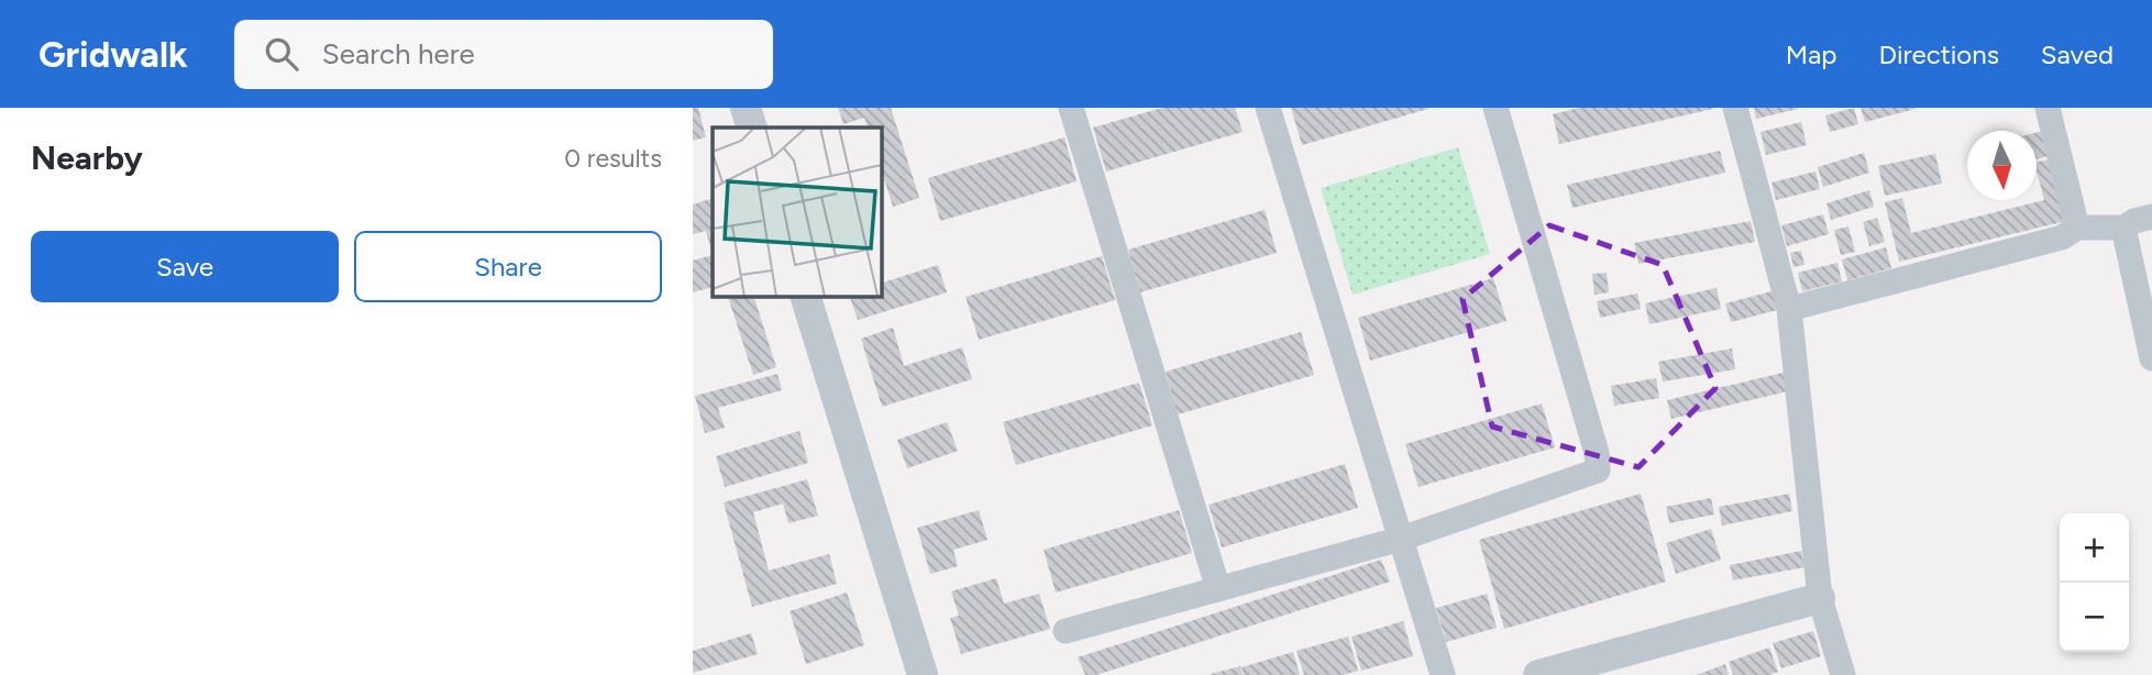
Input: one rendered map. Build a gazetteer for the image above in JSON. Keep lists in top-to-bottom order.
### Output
{
  "north": "bottom",
  "page": {
    "header": "Gridwalk",
    "search": "Search here",
    "nav": ["Map", "Directions", "Saved"],
    "heading": ["Nearby", "0 results"],
    "buttons": ["Save", "Share"],
    "map_buttons": ["+", "−"]
  }
}
